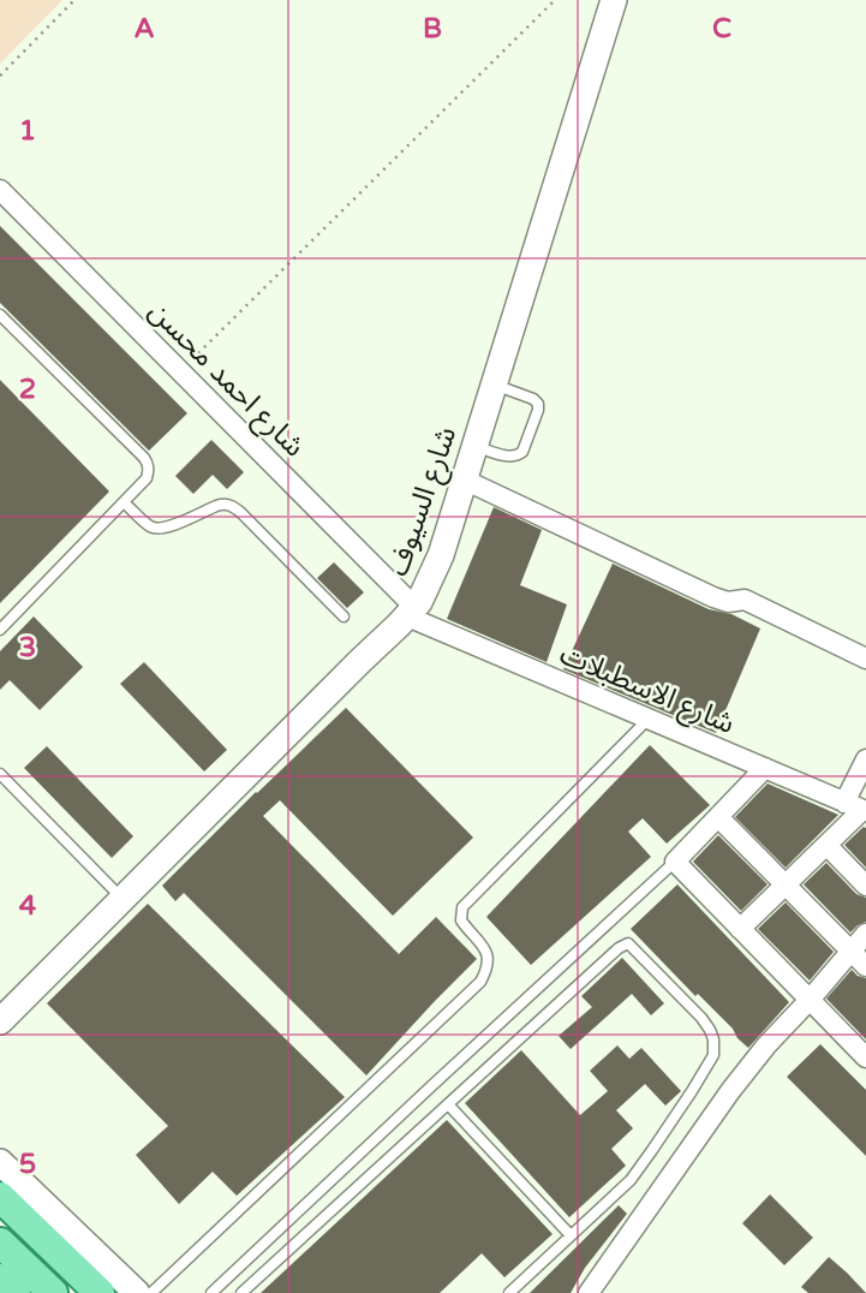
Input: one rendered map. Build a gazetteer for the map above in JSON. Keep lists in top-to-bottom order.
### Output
{
  "streets": {
    "main road": ["شارع السيوف"],
    "street": ["شارع احمد محسن", "شارع الاسطبلات"]
  },
  "crossings": [
    ["شارع احمد محسن", "شارع السيوف"],
    ["شارع احمد محسن", "شارع الاسطبلات"],
    ["شارع السيوف", "شارع الاسطبلات"]
  ],
  "grid": {
    "columns": ["A", "B", "C"],
    "rows": [
      "1",
      "2",
      "3",
      "4",
      "5"
    ]
  }
}
